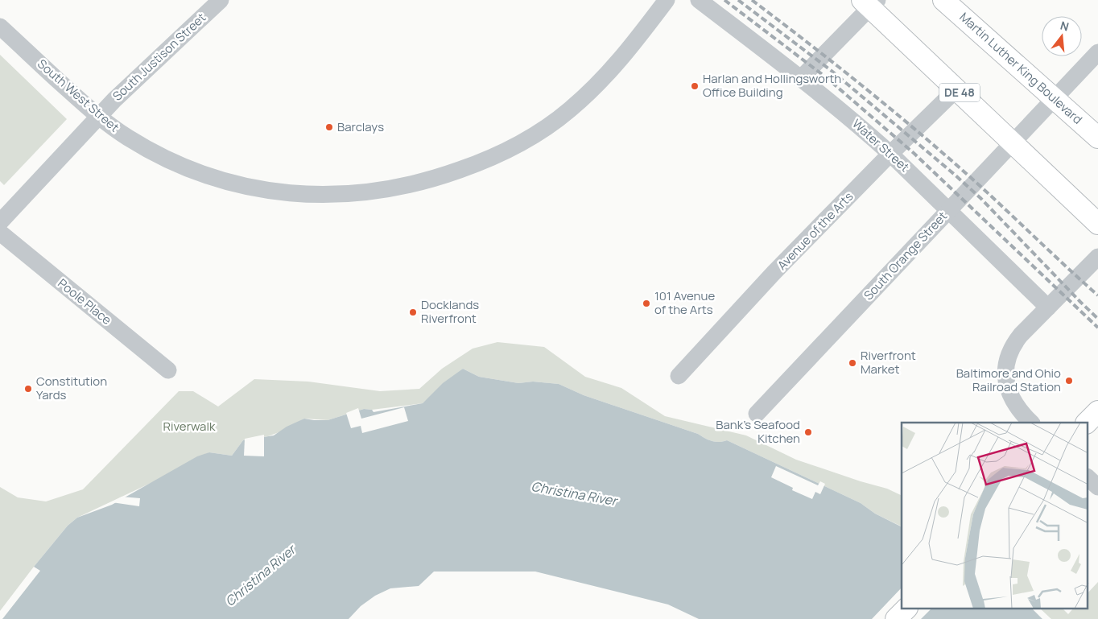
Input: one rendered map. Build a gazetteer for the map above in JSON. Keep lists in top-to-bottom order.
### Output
{
  "streets": {
    "main road": ["Martin Luther King Boulevard", "DE 48"],
    "street": [
      "South Justison Street",
      "South West Street",
      "Water Street",
      "Avenue of the Arts",
      "South Orange Street",
      "Poole Place"
    ]
  },
  "crossings": [
    ["South Justison Street", "South West Street"],
    ["Martin Luther King Boulevard", "South Orange Street"],
    ["DE 48", "Avenue of the Arts"],
    ["DE 48", "South Orange Street"],
    ["Water Street", "Avenue of the Arts"],
    ["Water Street", "South Orange Street"]
  ],
  "water": ["Christina River"],
  "parks": ["Riverwalk"],
  "places": [
    "Harlan and Hollingsworth Office Building",
    "Barclays",
    "101 Avenue of the Arts",
    "Docklands Riverfront",
    "Riverfront Market",
    "Baltimore and Ohio Railroad Station",
    "Constitution Yards",
    "Bank’s Seafood Kitchen"
  ],
  "north": "top"
}
